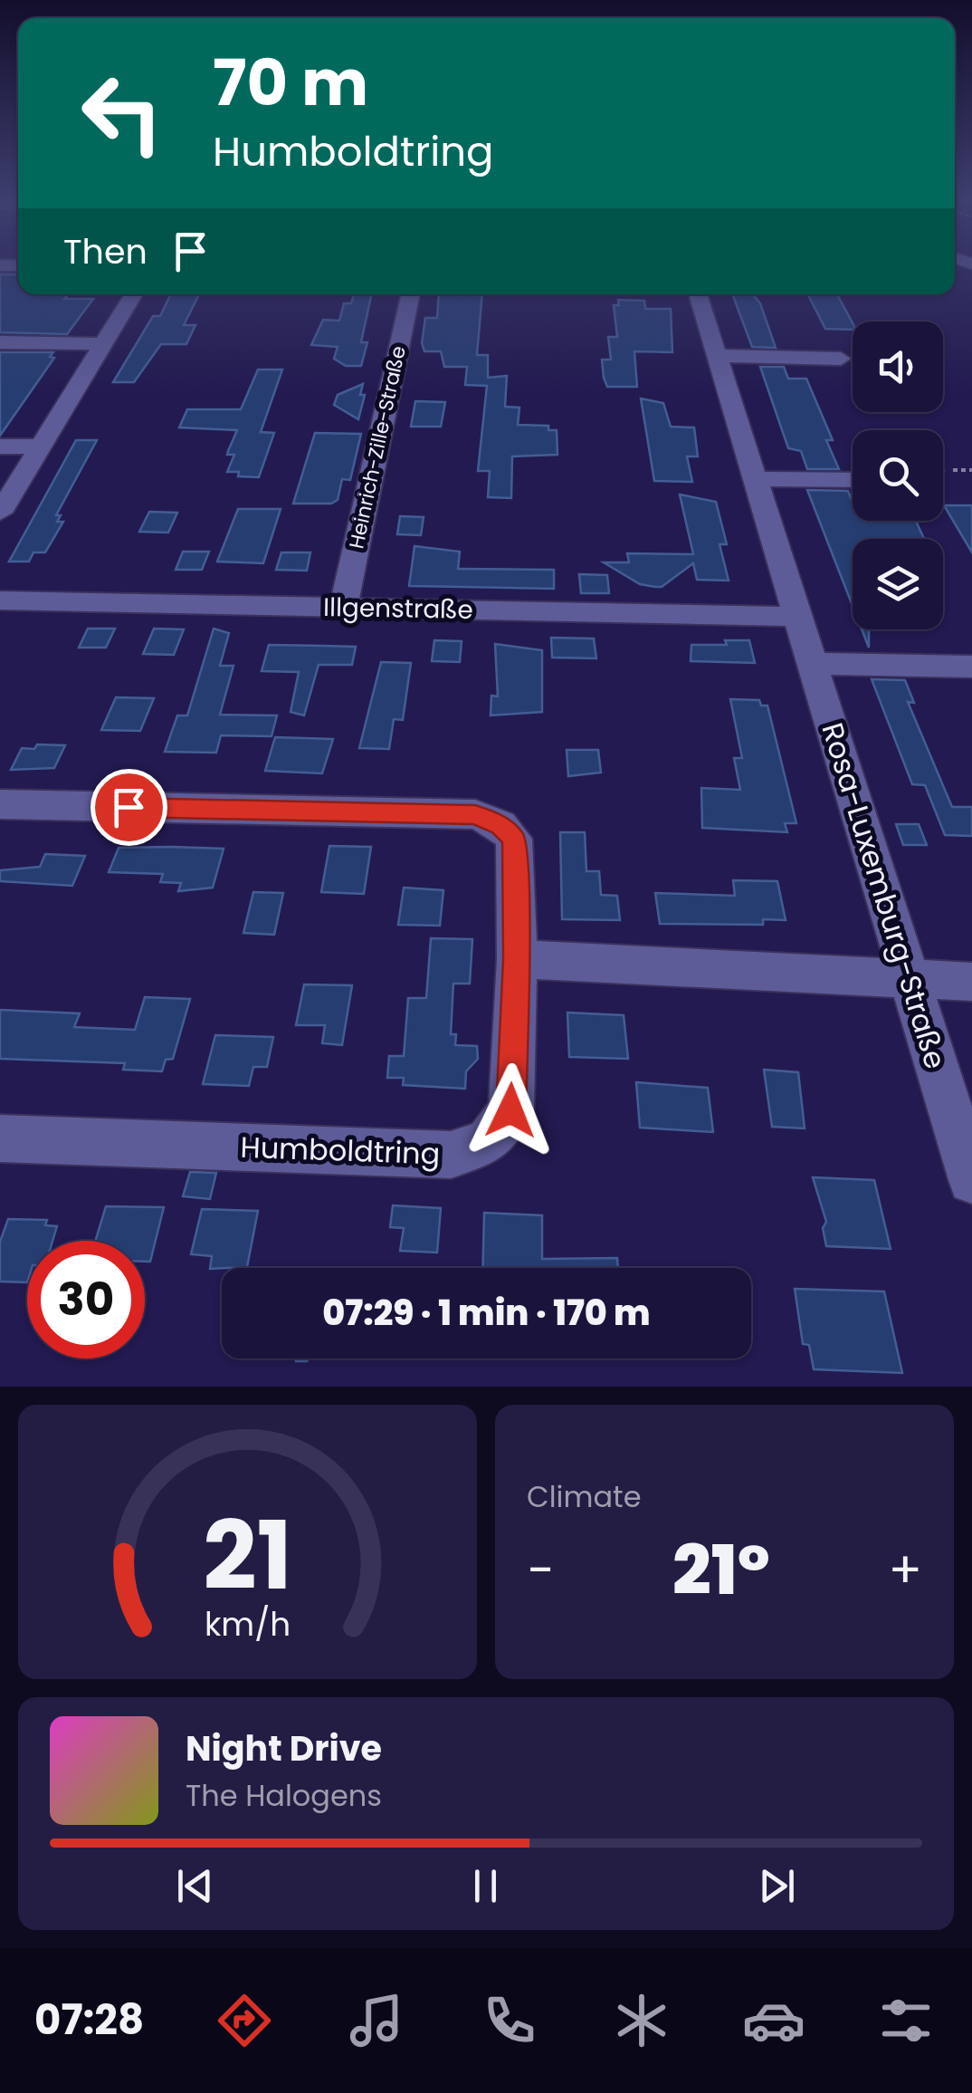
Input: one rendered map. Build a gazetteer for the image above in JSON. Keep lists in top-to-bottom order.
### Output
{
  "streets": {
    "street": [
      "Heinrich-Zille-Straße",
      "Illgenstraße",
      "Rosa-Luxemburg-Straße",
      "Humboldtring"
    ]
  },
  "crossings": [
    ["Heinrich-Zille-Straße", "Illgenstraße"],
    ["Illgenstraße", "Rosa-Luxemburg-Straße"]
  ],
  "page": {
    "turn": ["70 m", "Humboldtring"],
    "then": "Then",
    "limit": "30",
    "trip": "07:29 · 1 min · 170 m",
    "tile": "Climate",
    "heat": ["−", "21°", "+"],
    "song": ["Night Drive", "The Halogens"],
    "tabs": "07:28",
    "gauge": ["21", "km/h"]
  }
}
